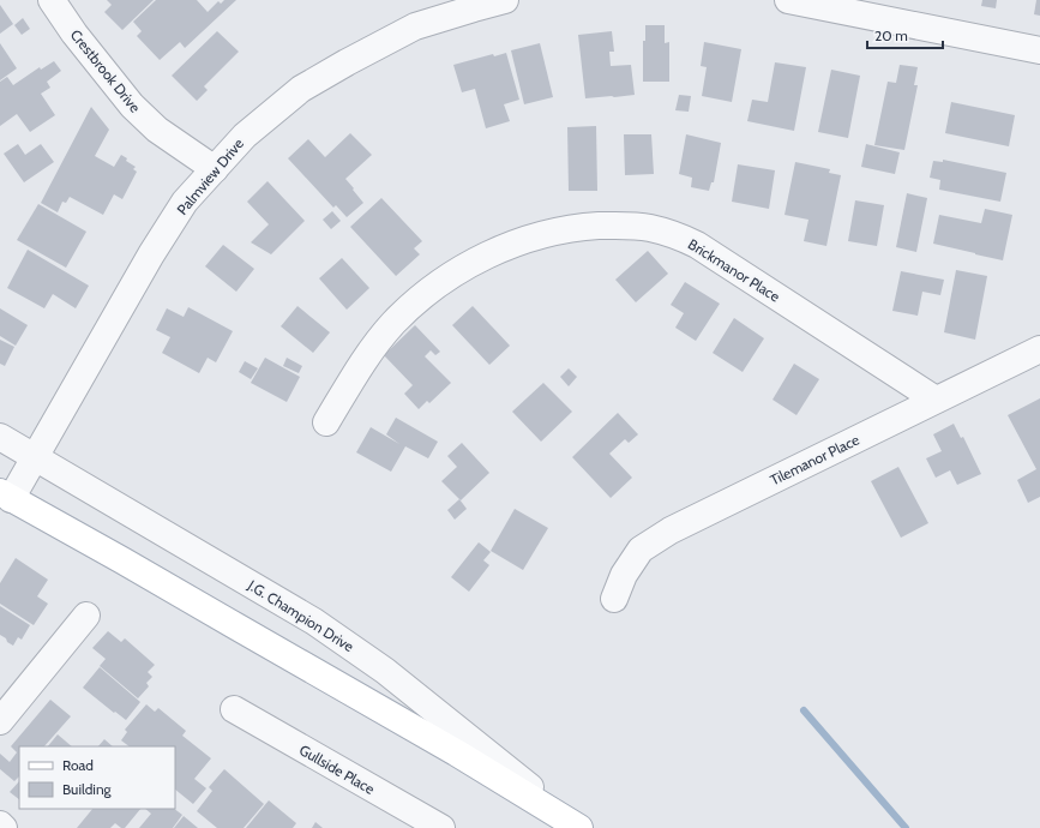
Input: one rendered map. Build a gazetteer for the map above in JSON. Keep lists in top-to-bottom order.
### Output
{
  "streets": {
    "main road": ["J.G. Champion Drive"],
    "street": [
      "Crestbrook Drive",
      "Palmview Drive",
      "Brickmanor Place",
      "Tilemanor Place",
      "Gullside Place"
    ]
  },
  "crossings": [
    ["Crestbrook Drive", "Palmview Drive"],
    ["Palmview Drive", "J.G. Champion Drive"],
    ["Brickmanor Place", "Tilemanor Place"]
  ],
  "legend": ["Road", "Building"],
  "scale_bar": "20 m"
}
